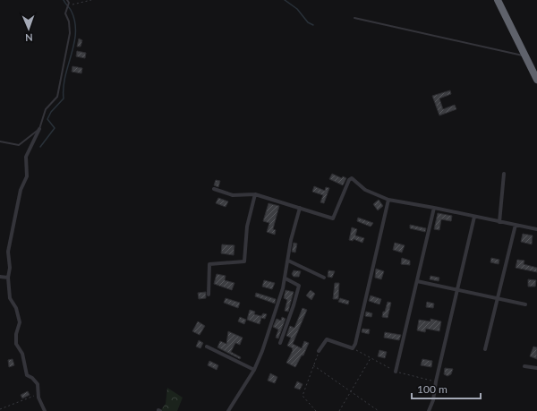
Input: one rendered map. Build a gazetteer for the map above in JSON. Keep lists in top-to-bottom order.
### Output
{
  "scale_bar": "100 m",
  "north": "bottom"
}
